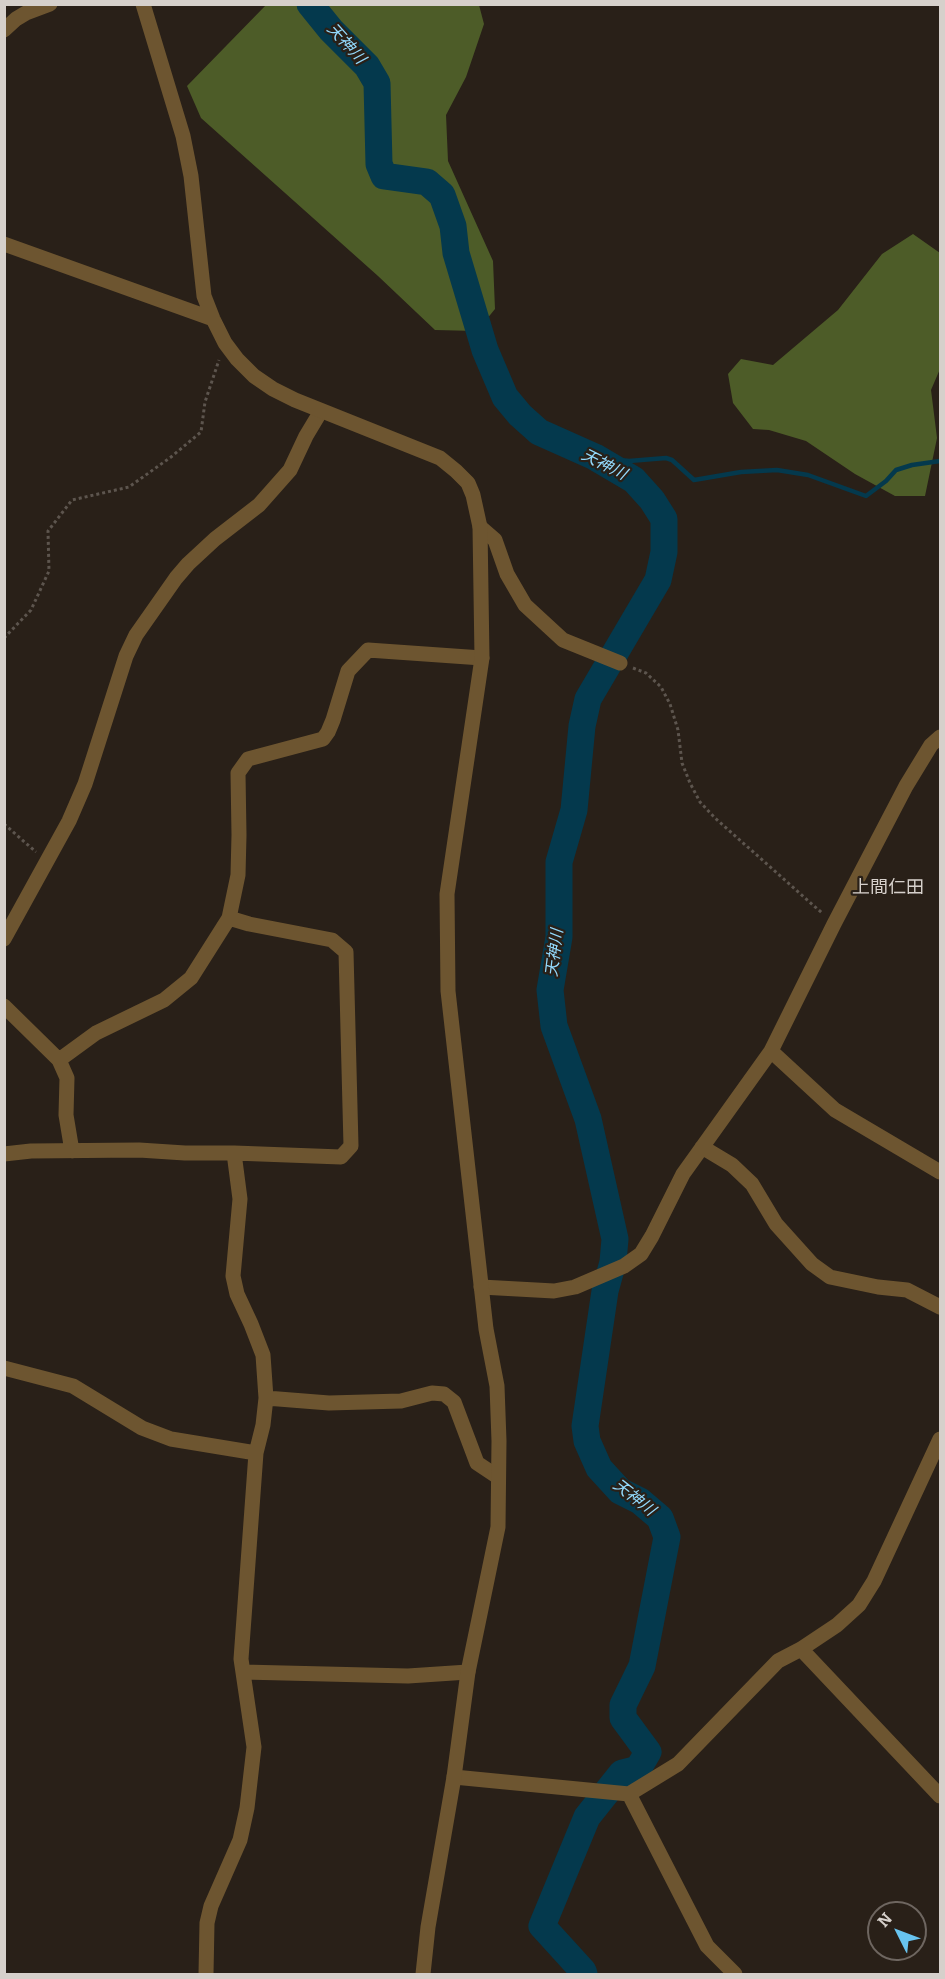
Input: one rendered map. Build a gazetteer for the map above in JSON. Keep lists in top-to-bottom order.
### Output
{
  "districts": ["上間仁田"],
  "water": ["天神川"],
  "north": "top left"
}
